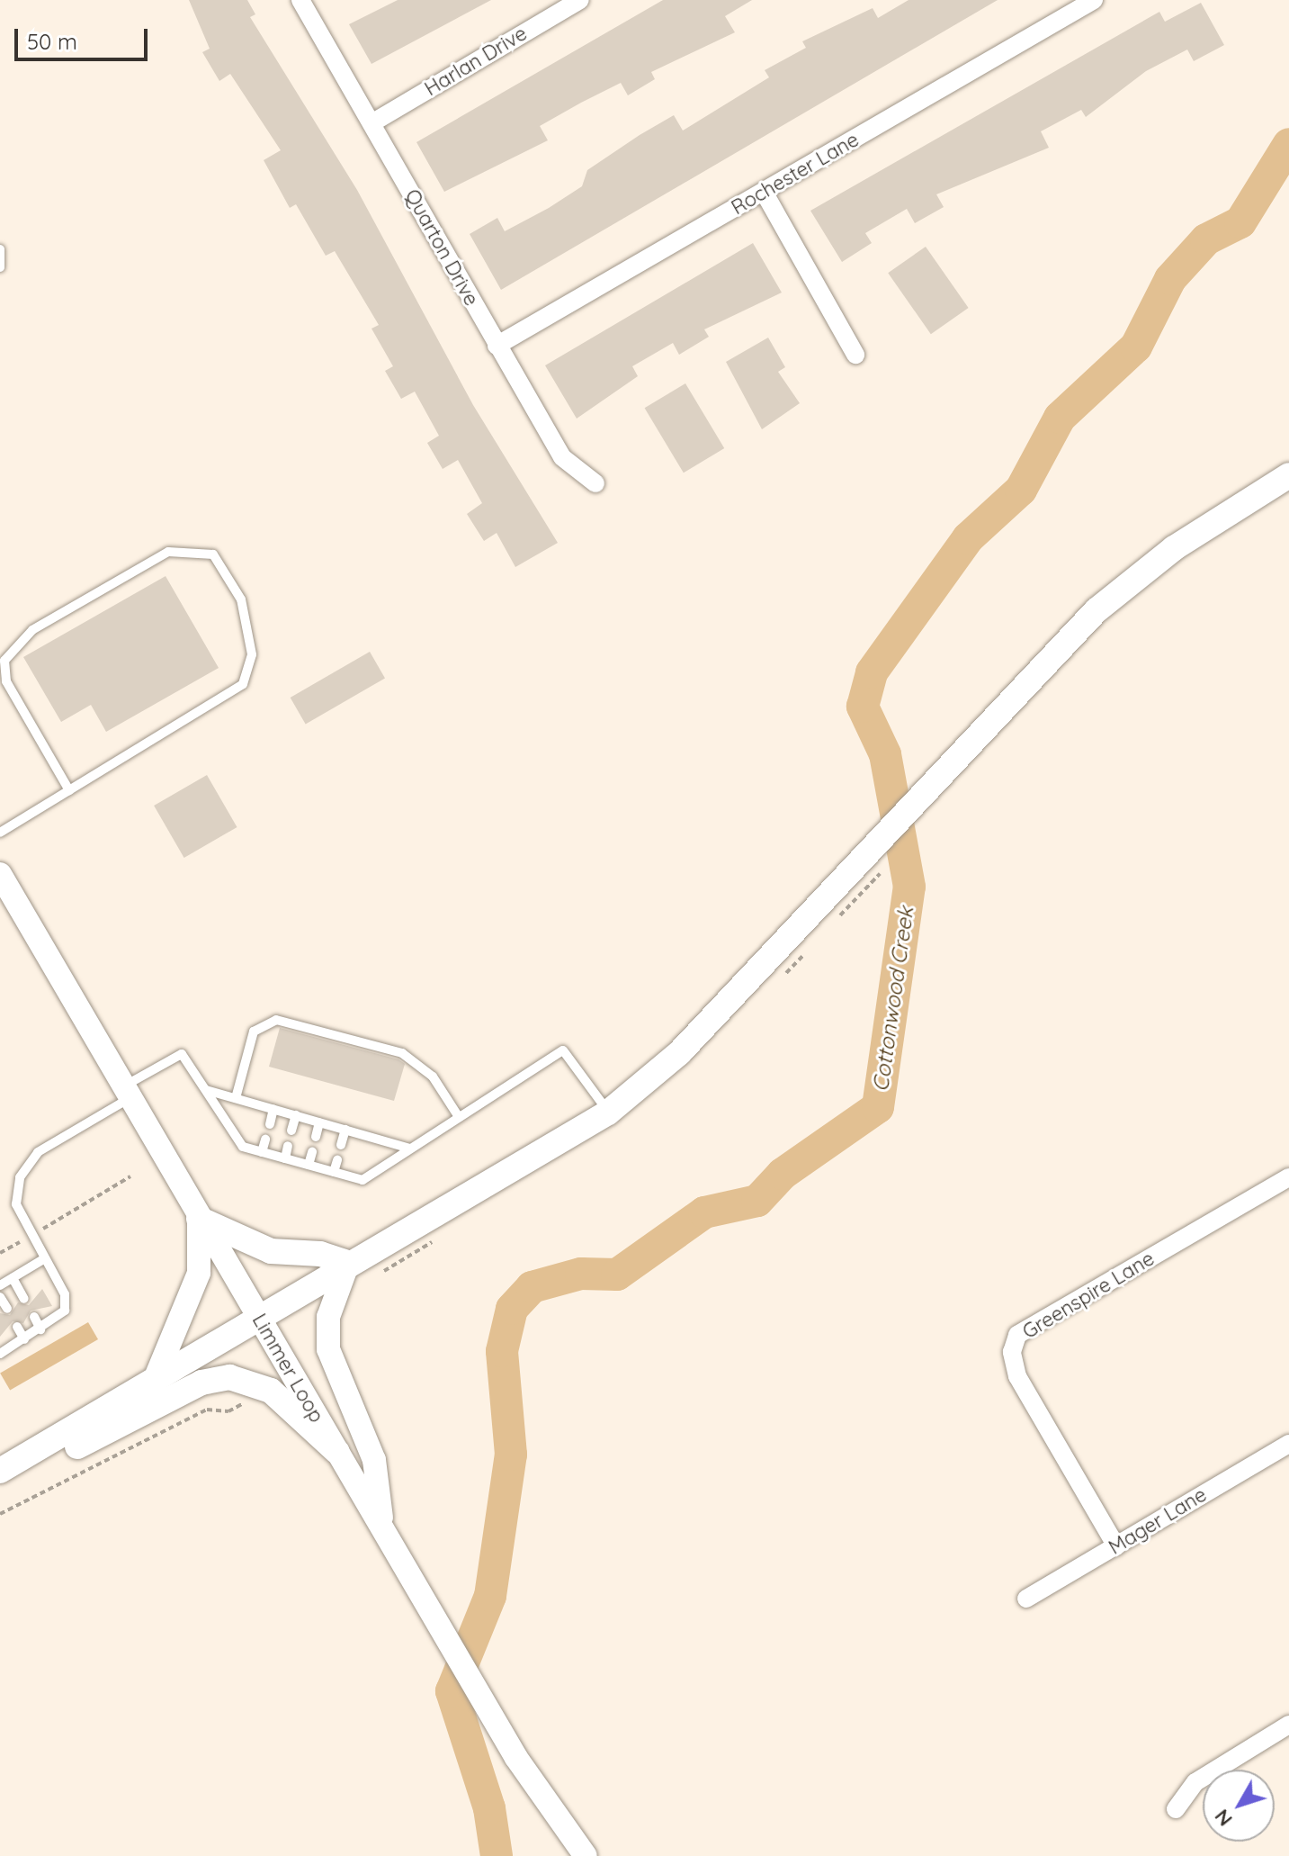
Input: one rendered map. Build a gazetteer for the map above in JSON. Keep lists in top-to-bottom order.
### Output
{
  "streets": {
    "street": [
      "Harlan Drive",
      "Rochester Lane",
      "Quarton Drive",
      "Greenspire Lane",
      "Limmer Loop",
      "Mager Lane"
    ]
  },
  "crossings": [
    ["Harlan Drive", "Quarton Drive"],
    ["Rochester Lane", "Quarton Drive"],
    ["Greenspire Lane", "Mager Lane"]
  ],
  "water": ["Cottonwood Creek"],
  "scale_bar": "50 m",
  "north": "bottom left"
}
